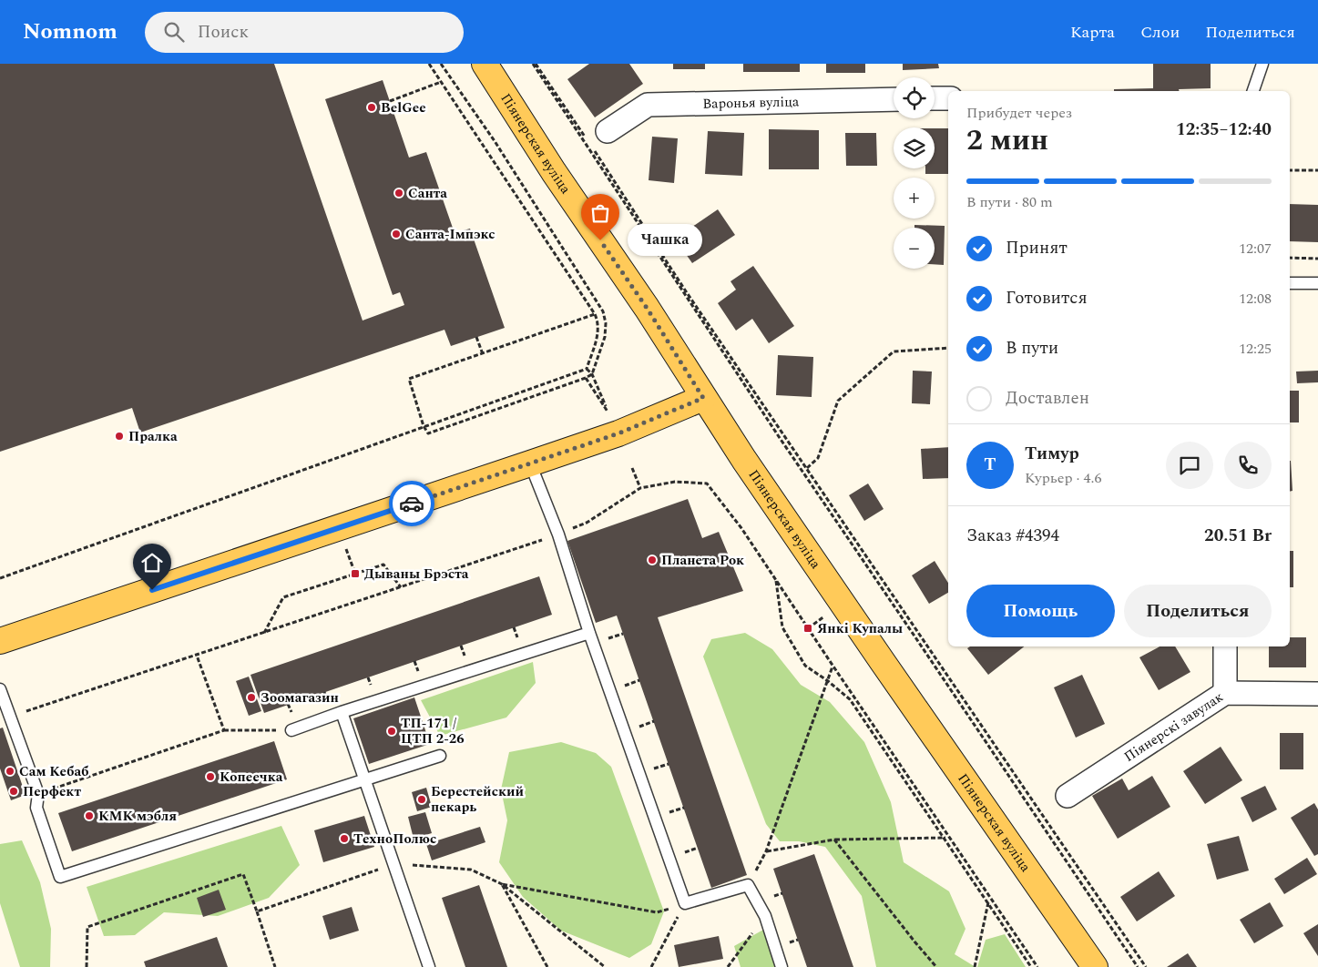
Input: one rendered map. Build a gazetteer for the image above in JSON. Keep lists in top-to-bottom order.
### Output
{
  "streets": {
    "main road": ["Піянерская вуліца"],
    "street": ["Варонья вуліца", "Піянерскі завулак"]
  },
  "places": {
    "other": [
      "BelGee",
      "Санта",
      "Санта-Імпэкс",
      "Чашка",
      "Пралка",
      "Планета Рок",
      "Зоомагазин",
      "ТП-171 / ЦТП 2-26",
      "Сам Кебаб",
      "Копеечка",
      "Перфект",
      "Берестейский пекарь",
      "КМК мэбля",
      "ТехноПолюс"
    ],
    "transit": ["Дываны Брэста", "Янкі Купалы"]
  },
  "page": {
    "header": "Nomnom",
    "search": "Поиск",
    "nav": ["Карта", "Слои", "Поделиться"],
    "map_buttons": ["+", "−"],
    "heading": ["2 мин", "Прибудет через", "12:35–12:40"],
    "panel": [
      "Тимур",
      "Курьер · 4.6",
      "Заказ #4394",
      "20.51 Br"
    ],
    "bar": "В пути · 80 m",
    "list": [
      ["Принят", "12:07"],
      ["Готовится", "12:08"],
      ["В пути", "12:25"],
      "Доставлен"
    ],
    "bubble": "Чашка",
    "round": "Т",
    "buttons": ["Помощь", "Поделиться"]
  }
}
